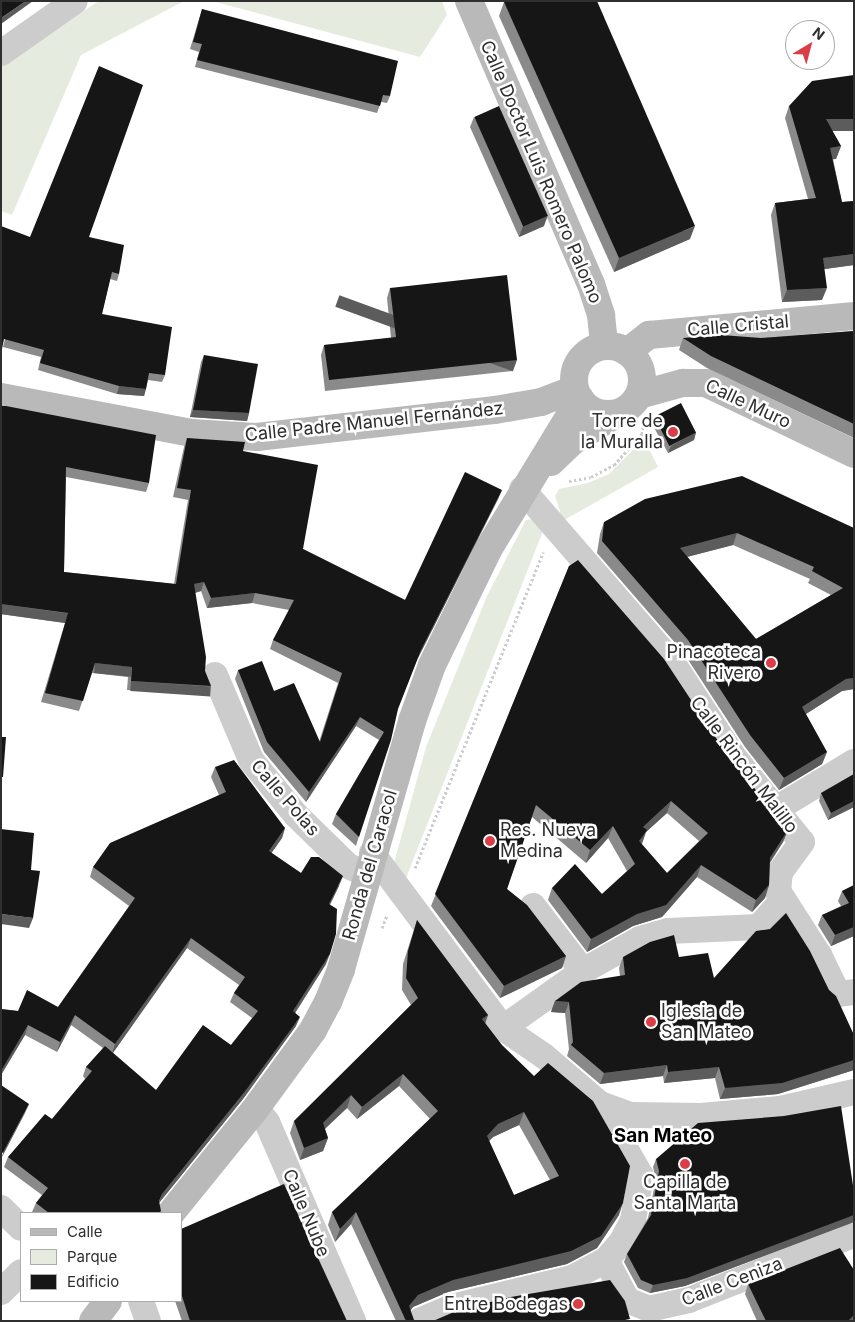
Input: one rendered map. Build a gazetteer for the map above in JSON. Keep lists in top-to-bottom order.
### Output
{
  "streets": {
    "main road": [
      "Calle Doctor Luis Romero Palomo",
      "Calle Cristal",
      "Calle Muro",
      "Calle Padre Manuel Fernández",
      "Ronda del Caracol"
    ],
    "street": [
      "Calle Rincón Malillo",
      "Calle Polas",
      "Calle Nube",
      "Calle Ceniza"
    ]
  },
  "crossings": [
    ["Calle Doctor Luis Romero Palomo", "Calle Cristal"],
    ["Calle Doctor Luis Romero Palomo", "Calle Muro"],
    ["Calle Doctor Luis Romero Palomo", "Calle Padre Manuel Fernández"],
    ["Calle Doctor Luis Romero Palomo", "Ronda del Caracol"],
    ["Calle Cristal", "Calle Muro"],
    ["Calle Cristal", "Calle Padre Manuel Fernández"],
    ["Calle Cristal", "Ronda del Caracol"],
    ["Calle Muro", "Calle Padre Manuel Fernández"],
    ["Calle Muro", "Ronda del Caracol"],
    ["Calle Padre Manuel Fernández", "Ronda del Caracol"],
    ["Calle Rincón Malillo", "Ronda del Caracol"],
    ["Calle Polas", "Ronda del Caracol"],
    ["Ronda del Caracol", "Calle Nube"]
  ],
  "districts": ["San Mateo"],
  "places": [
    "Torre de la Muralla",
    "Pinacoteca Rivero",
    "Res. Nueva Medina",
    "Iglesia de San Mateo",
    "Capilla de Santa Marta",
    "Entre Bodegas"
  ],
  "legend": ["Calle", "Parque", "Edificio"],
  "north": "top right"
}
